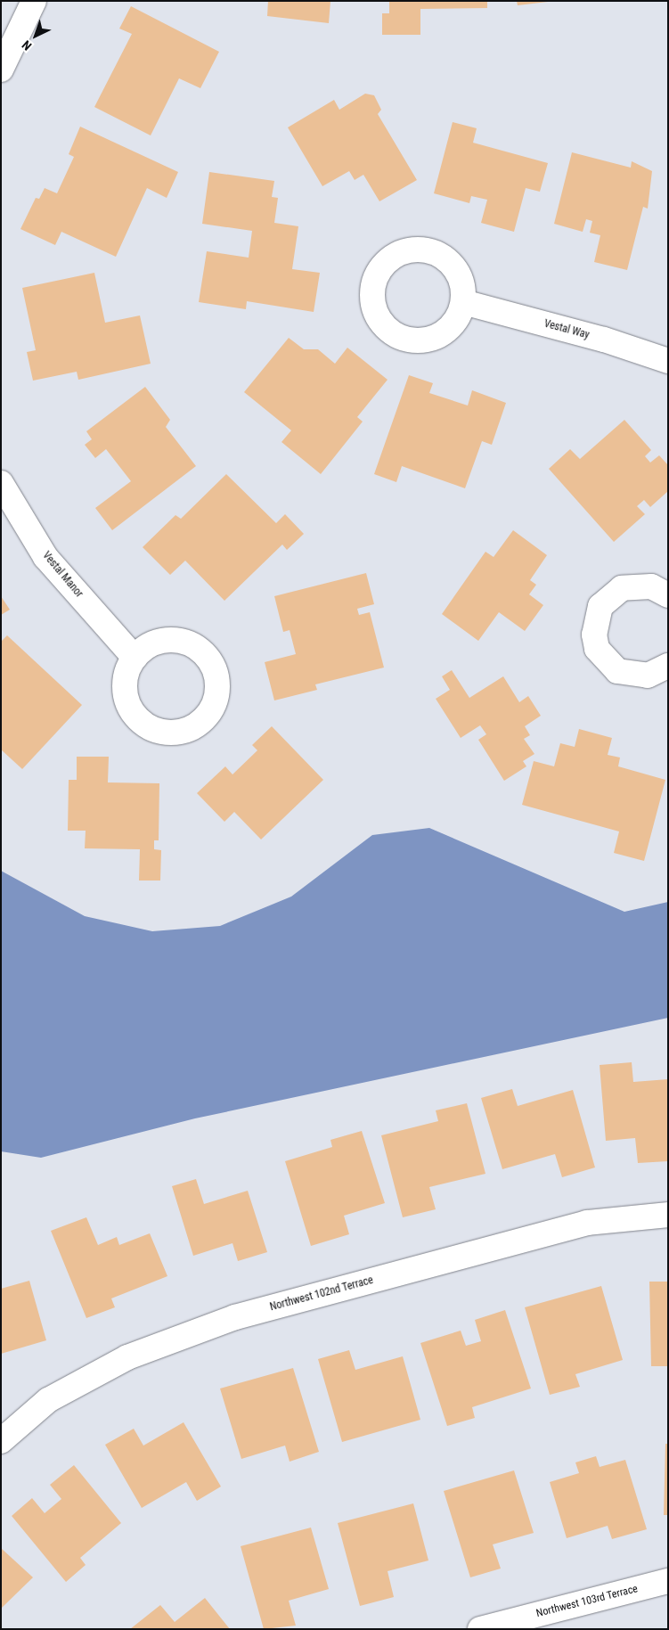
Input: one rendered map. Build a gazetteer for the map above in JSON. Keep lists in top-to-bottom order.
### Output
{
  "streets": {
    "street": [
      "Vestal Way",
      "Vestal Manor",
      "Northwest 102nd Terrace",
      "Northwest 103rd Terrace"
    ]
  },
  "north": "bottom left"
}
